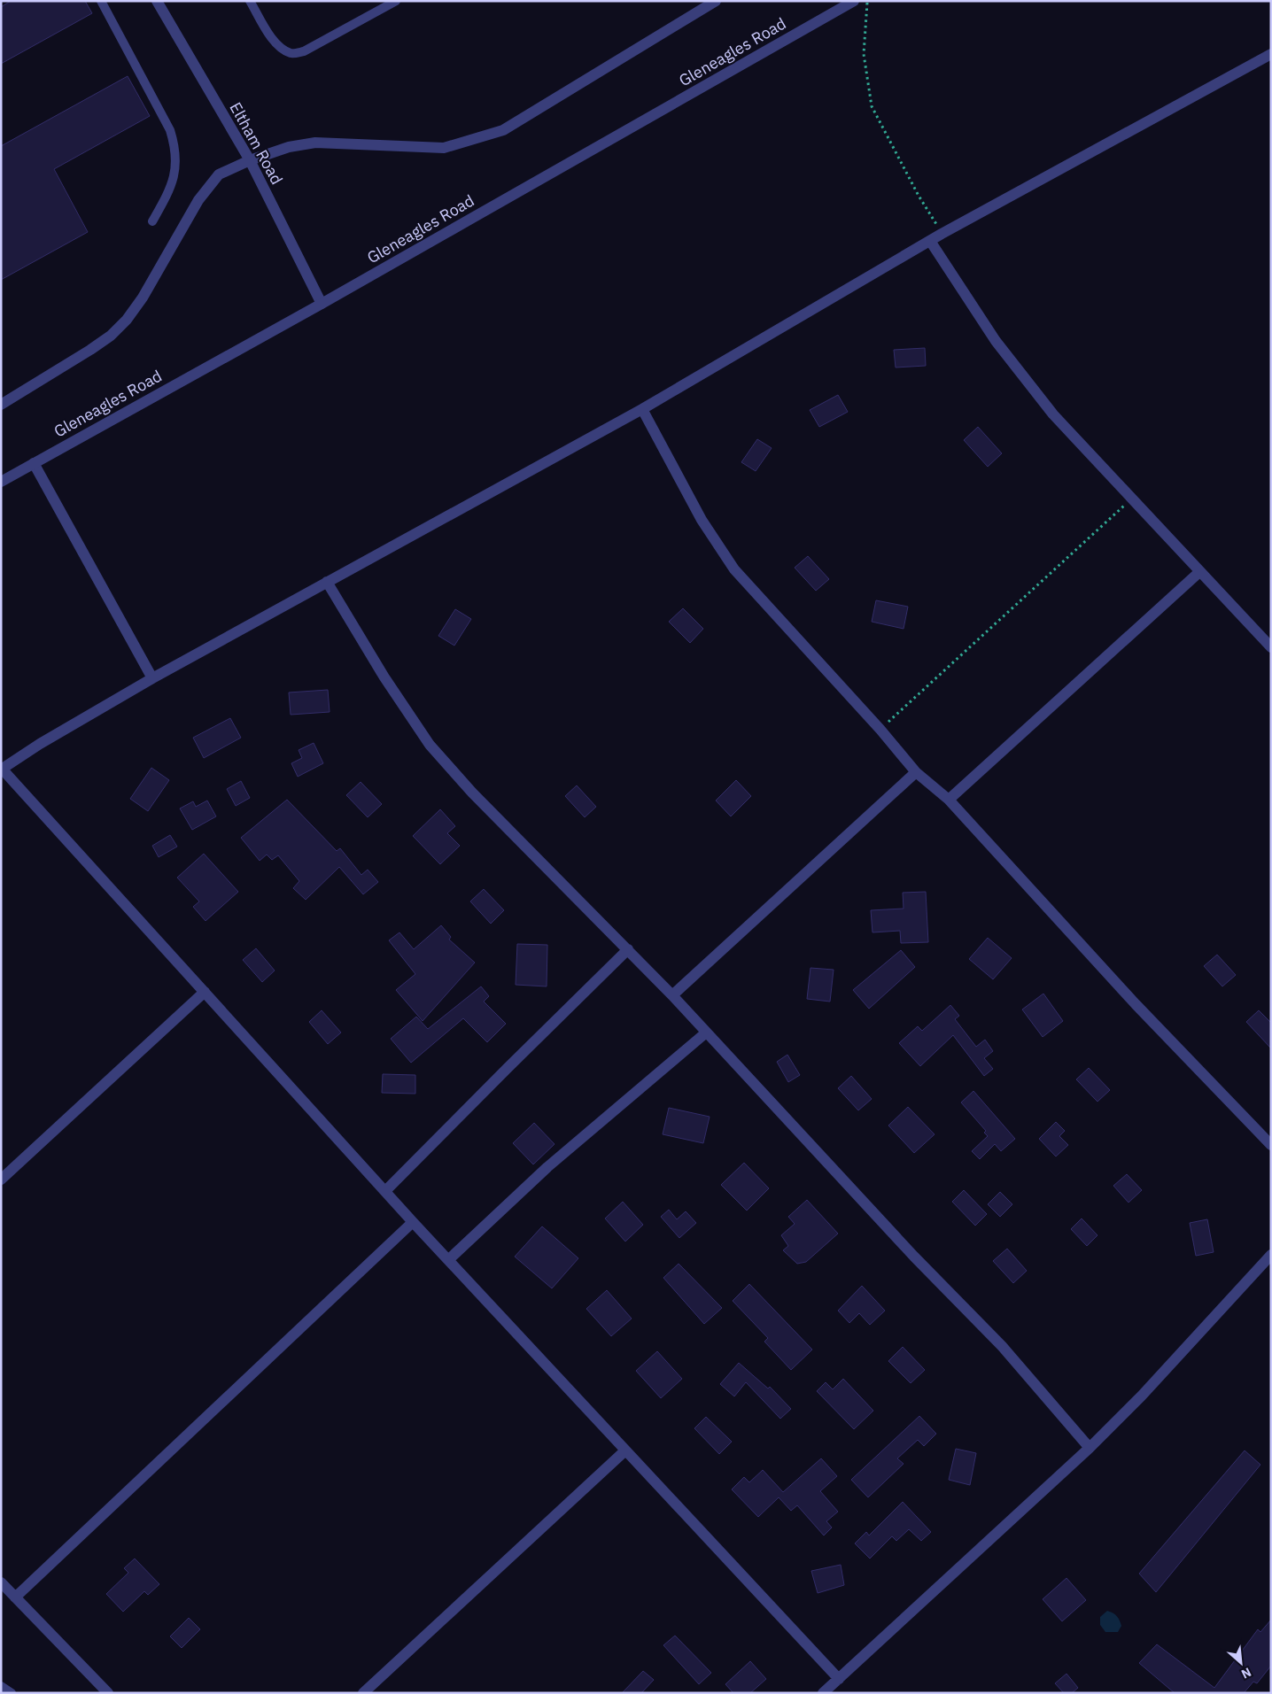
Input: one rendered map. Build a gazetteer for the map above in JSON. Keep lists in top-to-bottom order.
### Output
{
  "streets": {
    "street": ["Gleneagles Road", "Eltham Road"]
  },
  "crossings": [
    ["Gleneagles Road", "Eltham Road"]
  ],
  "north": "bottom right"
}
